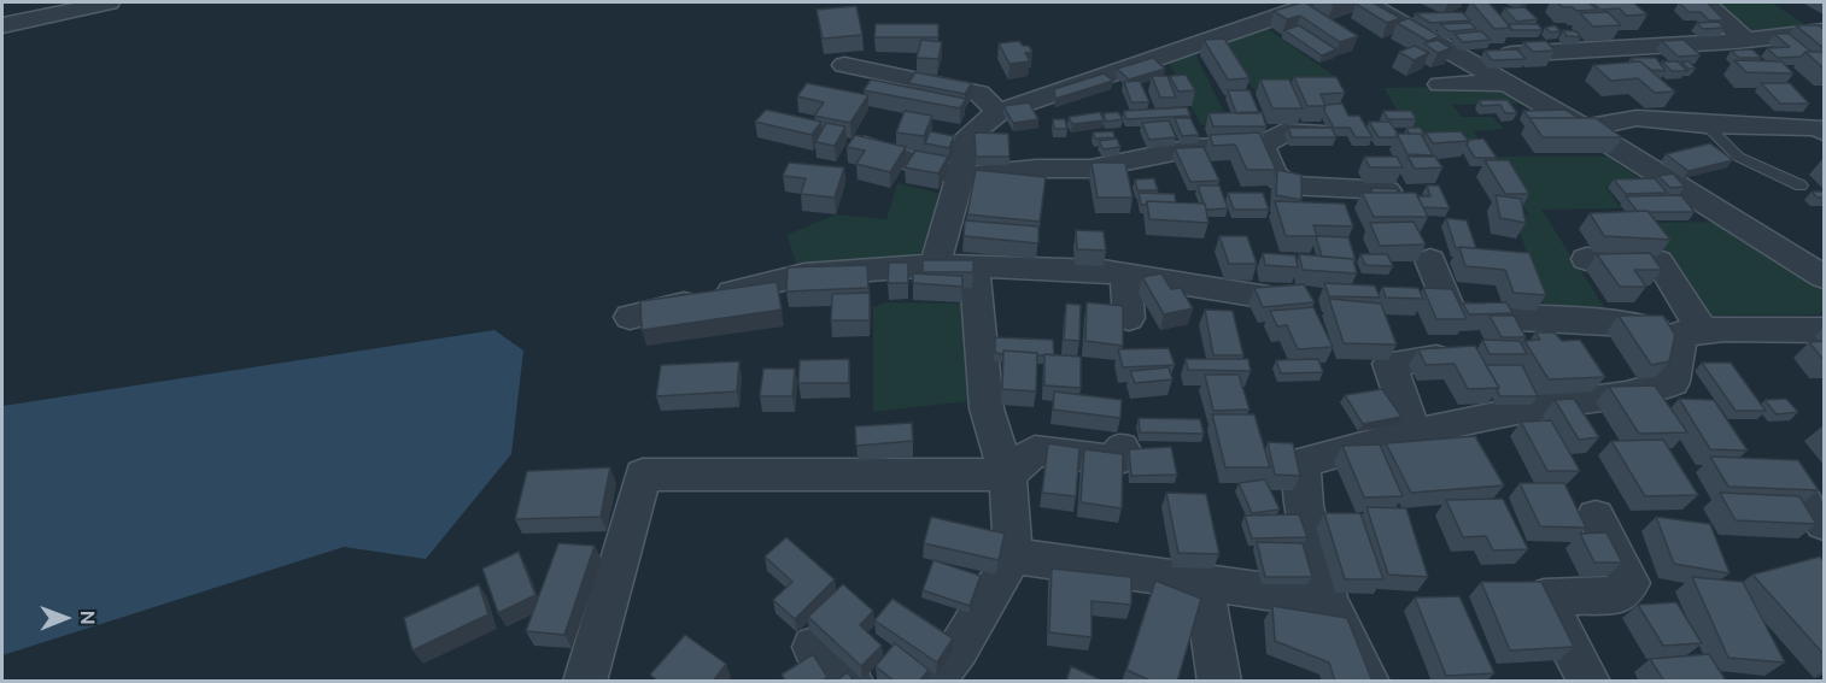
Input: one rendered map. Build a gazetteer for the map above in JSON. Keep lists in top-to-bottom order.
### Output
{
  "north": "right"
}
